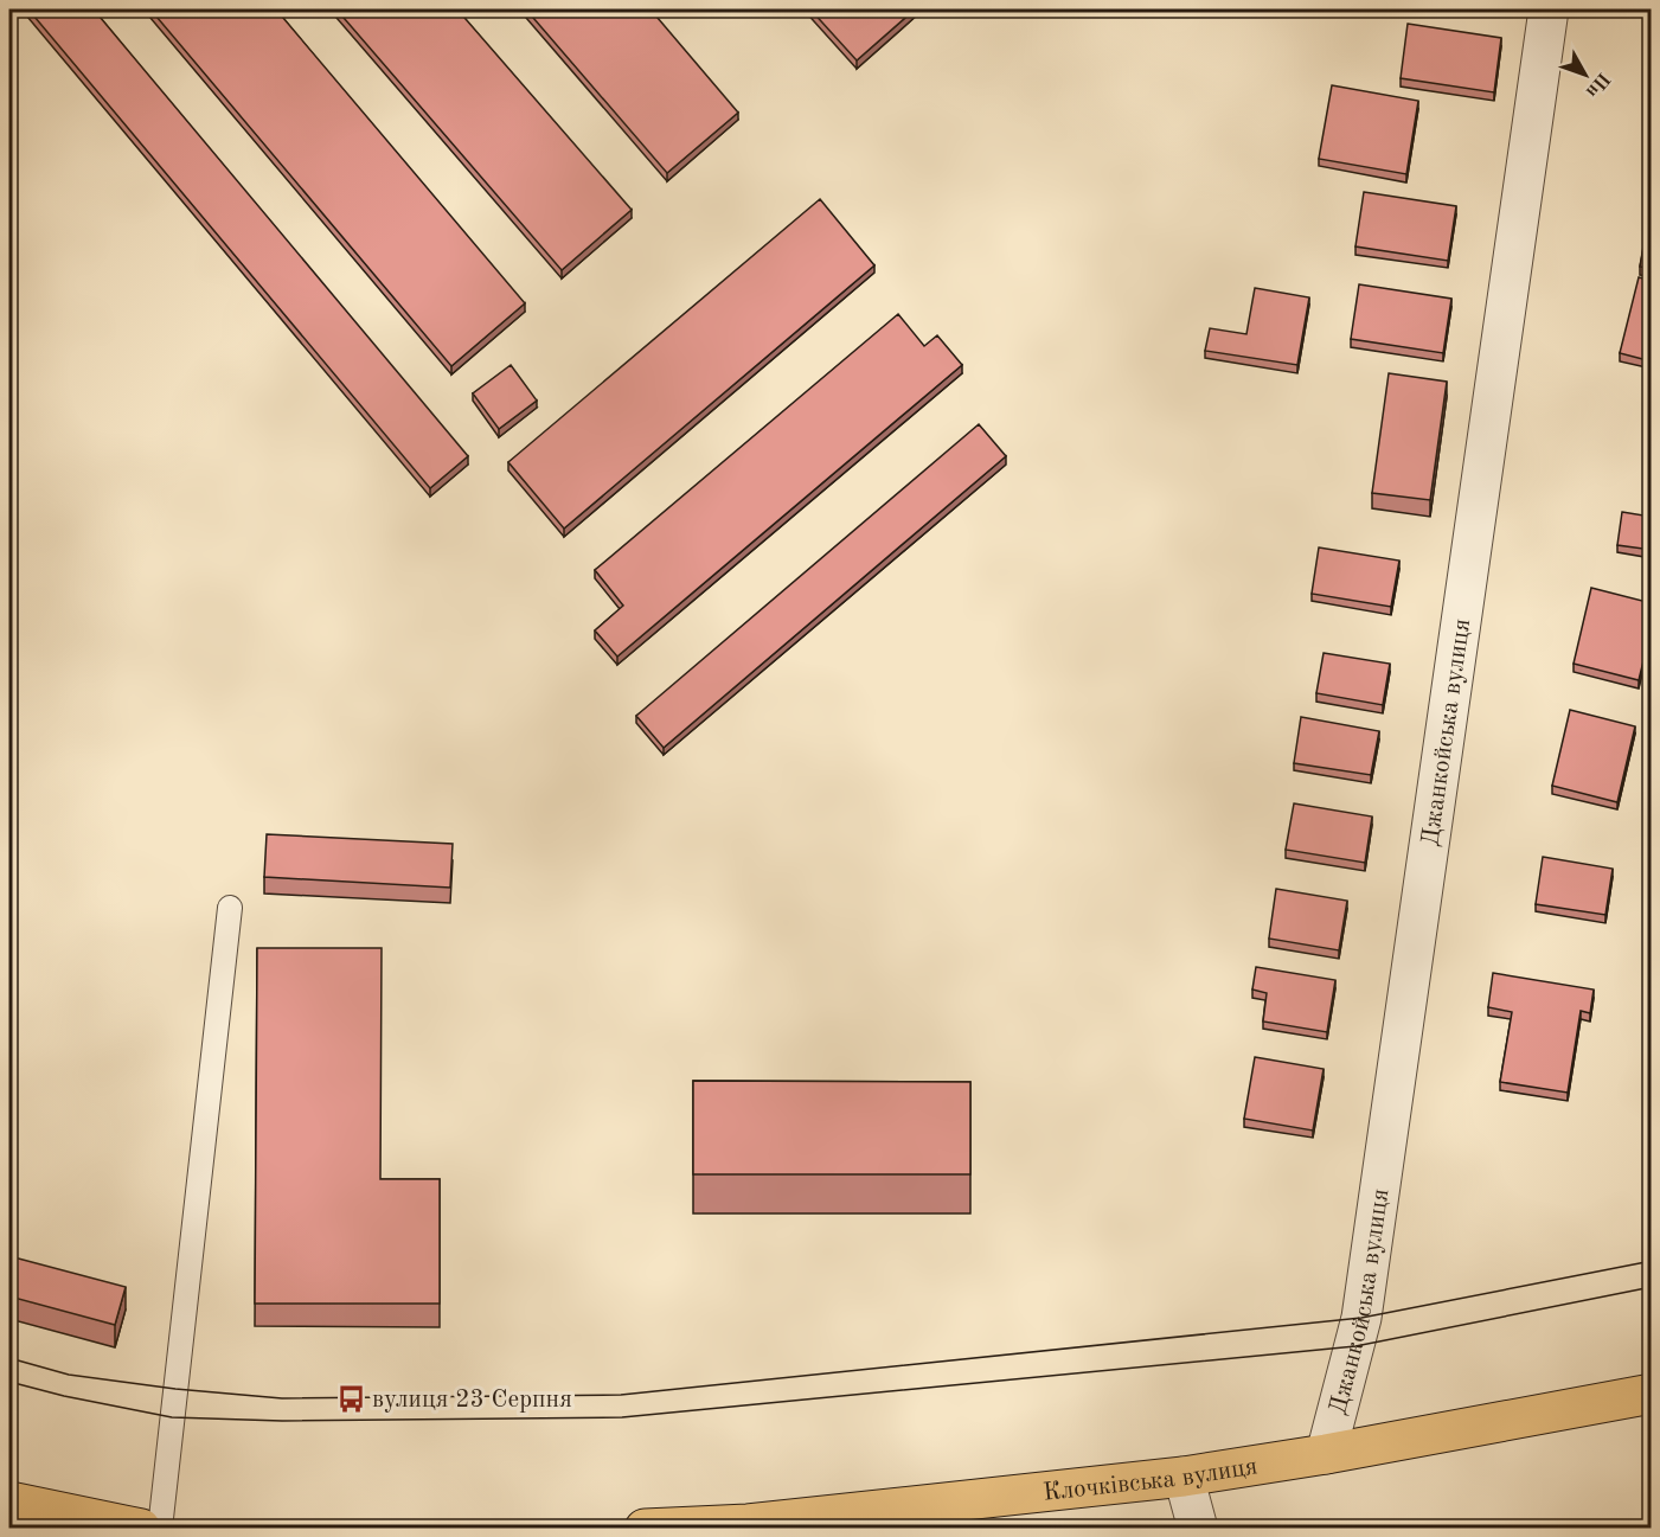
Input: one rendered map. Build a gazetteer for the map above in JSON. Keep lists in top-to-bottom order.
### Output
{
  "streets": {
    "main road": ["Клочківська вулиця"],
    "street": ["Джанкойська вулиця"]
  },
  "crossings": [
    ["Джанкойська вулиця", "Клочківська вулиця"]
  ],
  "places": {
    "bus stop": ["вулиця 23 Серпня"]
  },
  "north": "bottom right"
}
